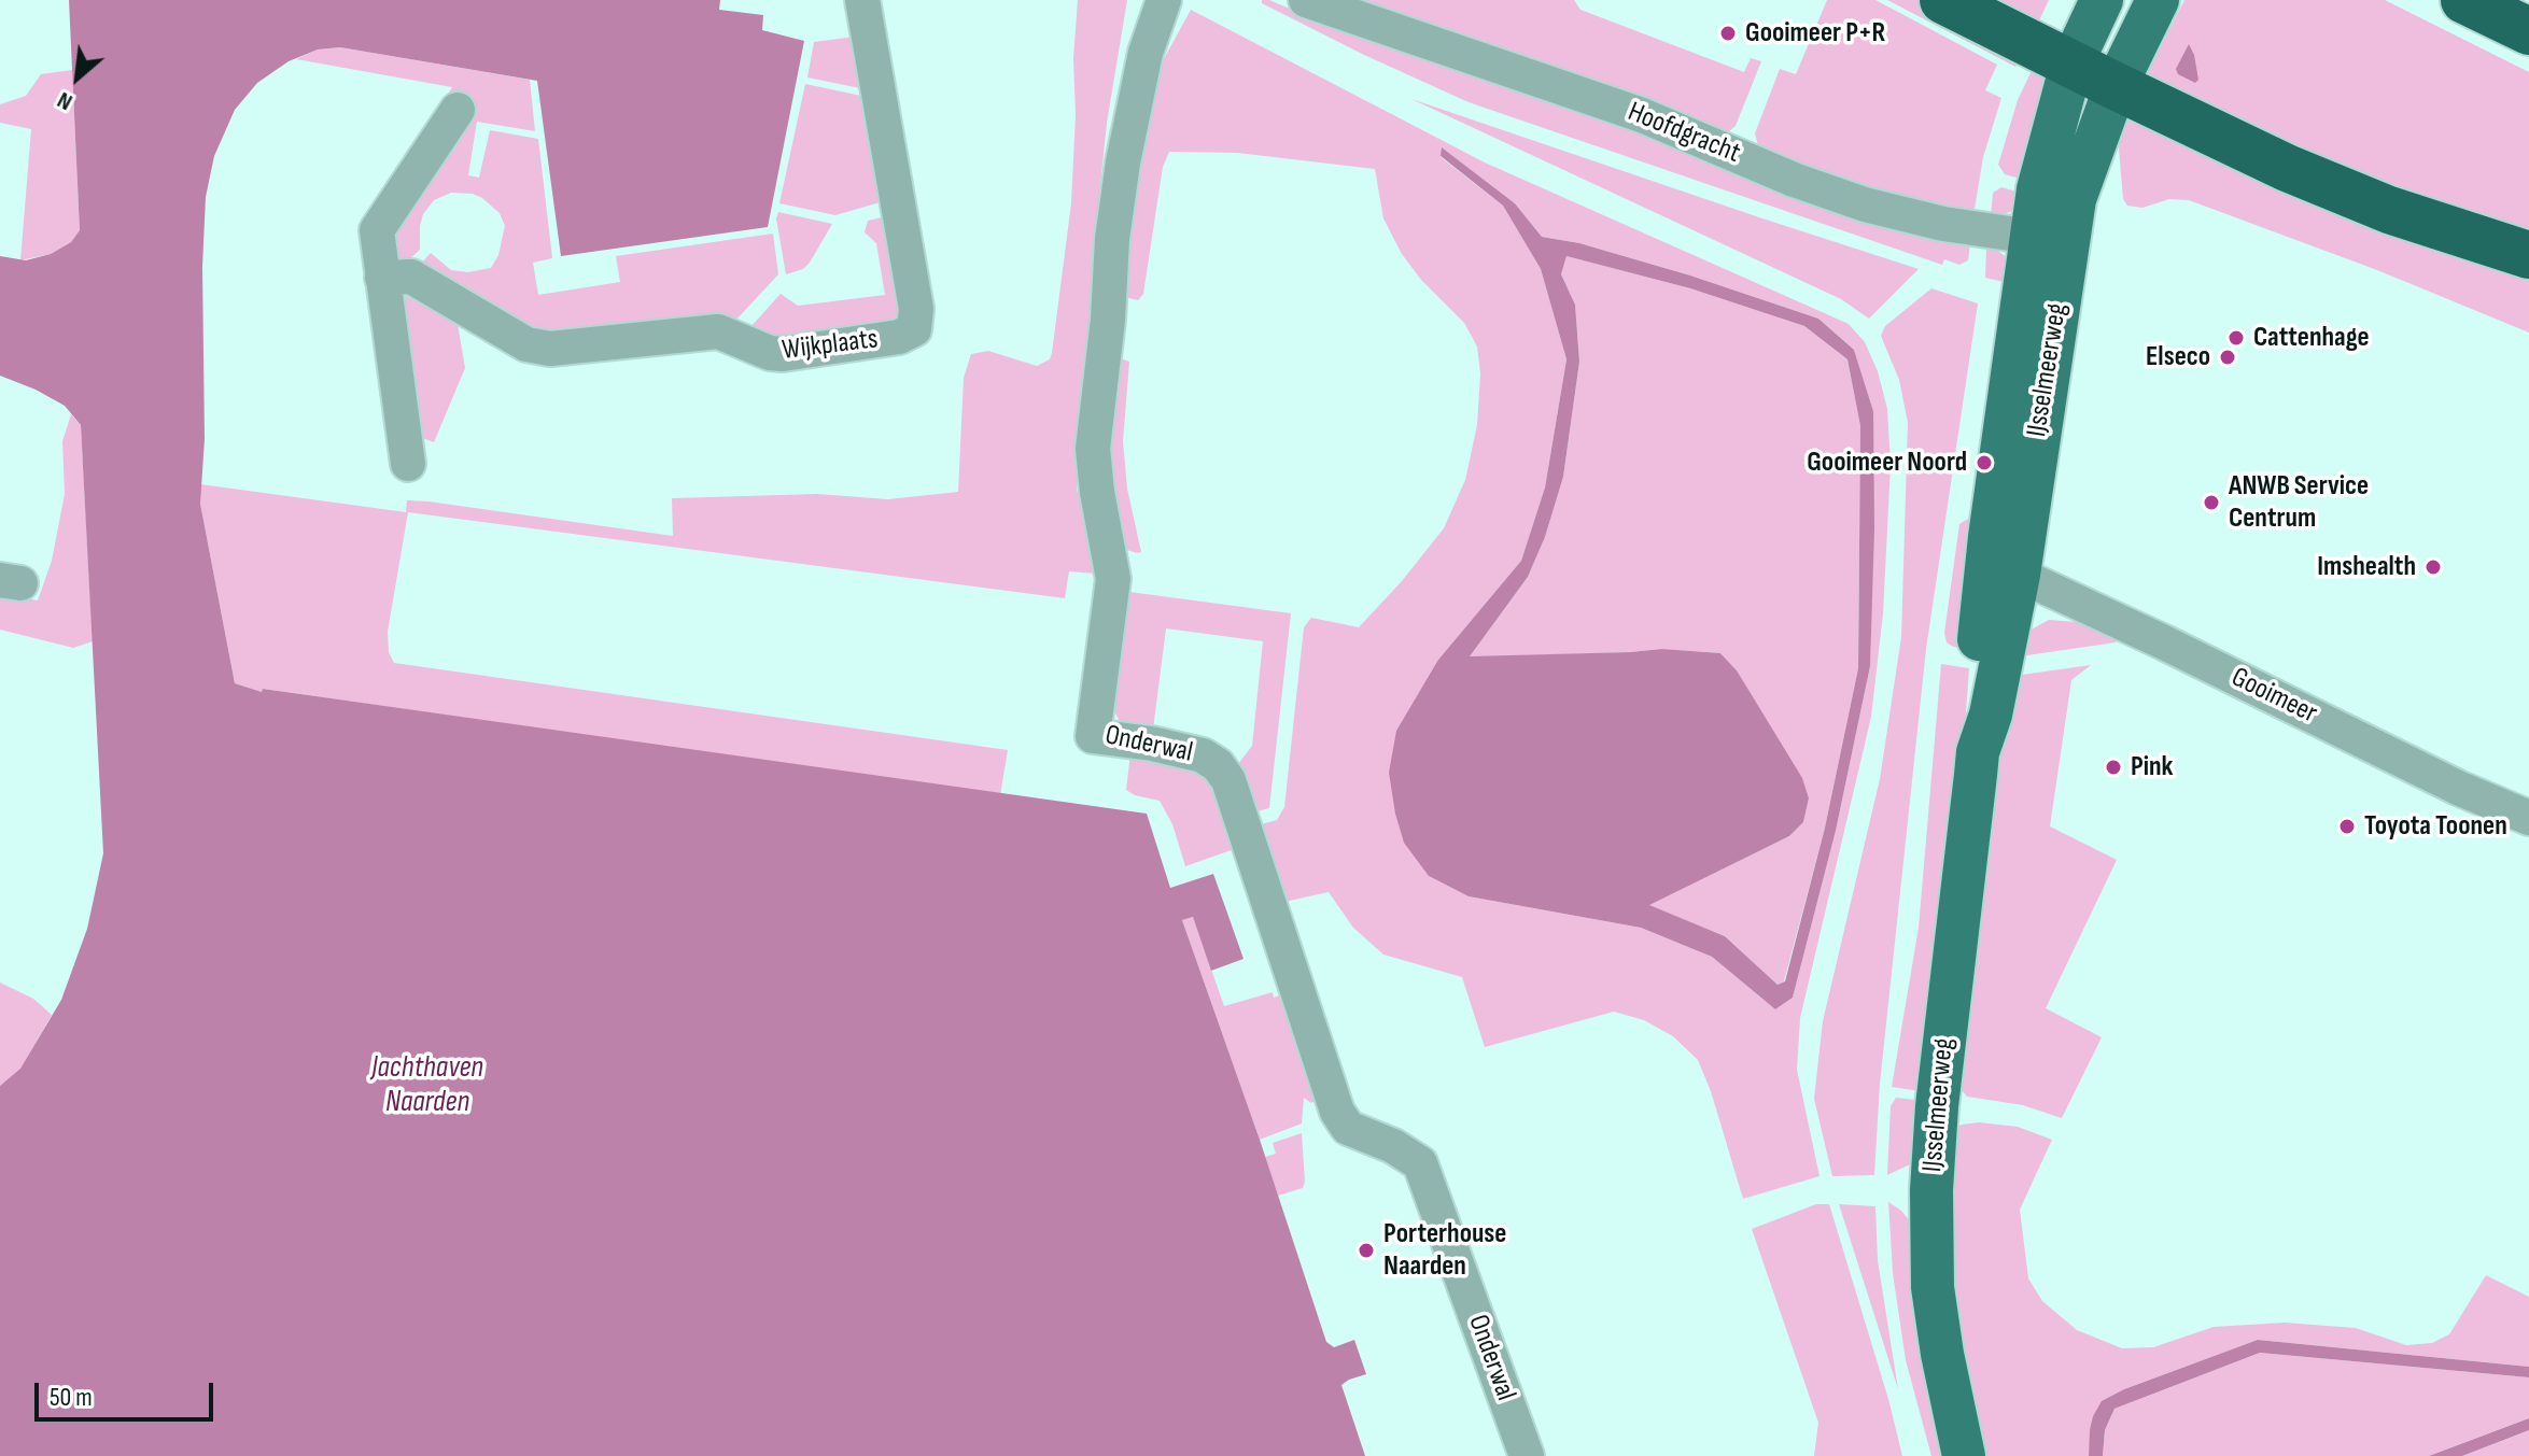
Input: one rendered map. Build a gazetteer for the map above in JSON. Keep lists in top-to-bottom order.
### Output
{
  "streets": {
    "main road": ["IJsselmeerweg"],
    "street": [
      "Hoofdgracht",
      "Wijkplaats",
      "Gooimeer",
      "Onderwal"
    ]
  },
  "crossings": [
    ["Hoofdgracht", "IJsselmeerweg"],
    ["IJsselmeerweg", "Gooimeer"]
  ],
  "water": ["Jachthaven Naarden"],
  "places": [
    "Gooimeer P+R",
    "Cattenhage",
    "Elseco",
    "Gooimeer Noord",
    "ANWB Service Centrum",
    "Imshealth",
    "Pink",
    "Toyota Toonen",
    "Porterhouse Naarden"
  ],
  "scale_bar": "50 m",
  "north": "bottom left"
}
